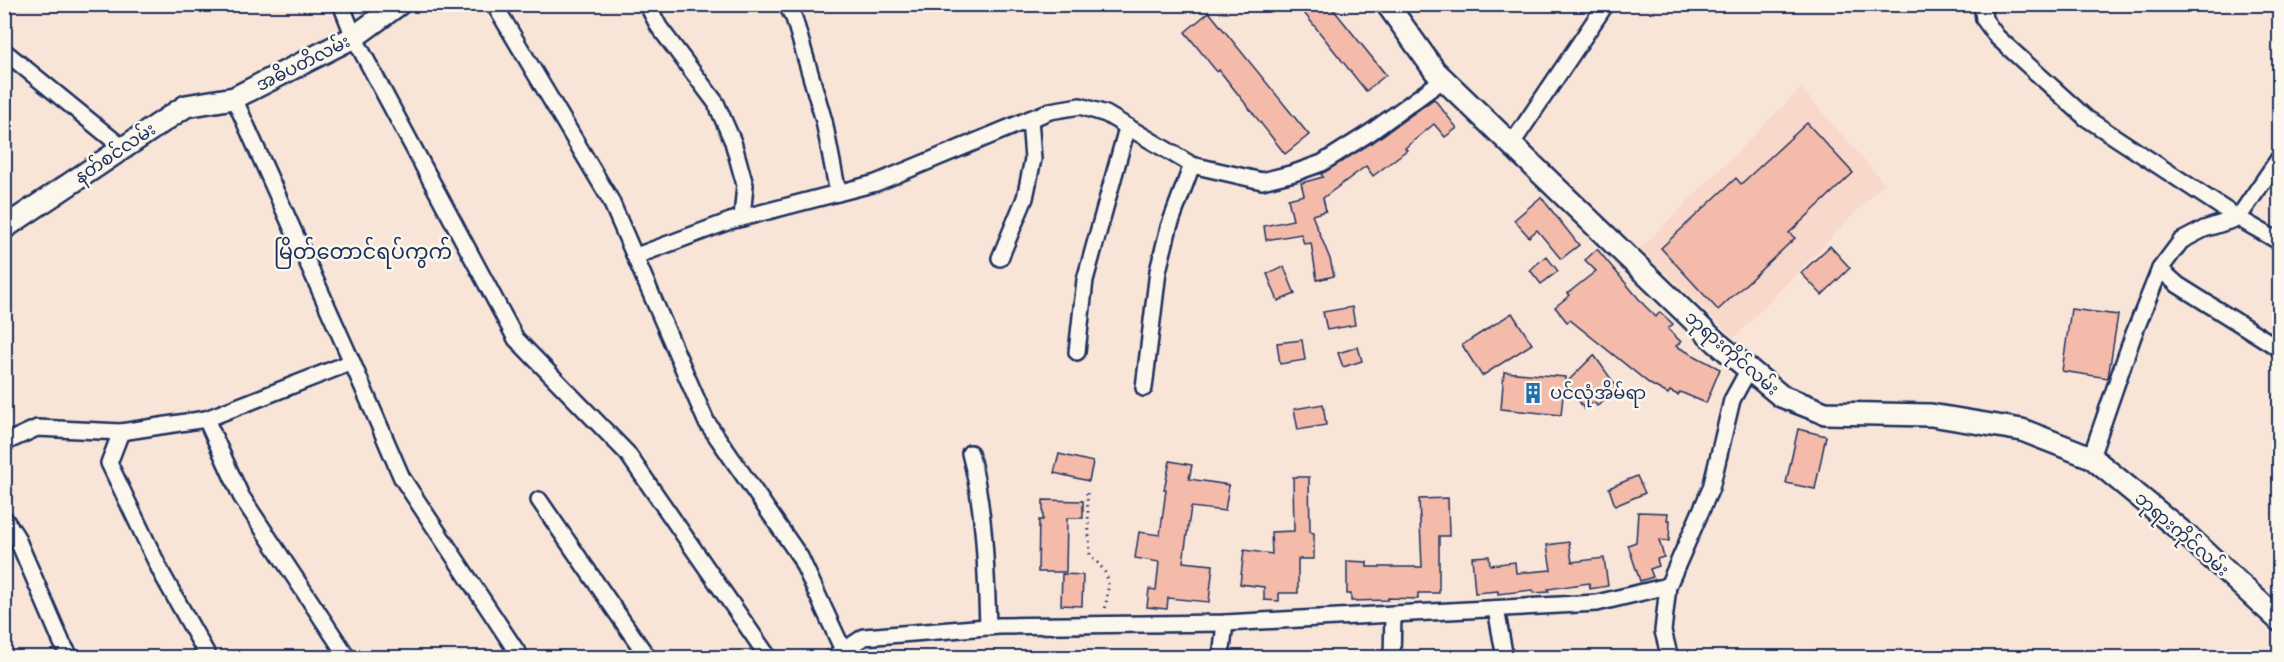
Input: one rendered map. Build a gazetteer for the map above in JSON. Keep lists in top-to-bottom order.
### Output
{
  "streets": {
    "street": ["အဓိပတိလမ်း", "နတ်စင်လမ်း", "ဘုရားကိုင်လမ်း"]
  },
  "crossings": [
    ["အဓိပတိလမ်း", "နတ်စင်လမ်း"]
  ],
  "districts": ["မြိတ်တောင်ရပ်ကွက်"],
  "places": {
    "building": ["ပင်လုံအိမ်ရာ"]
  }
}
